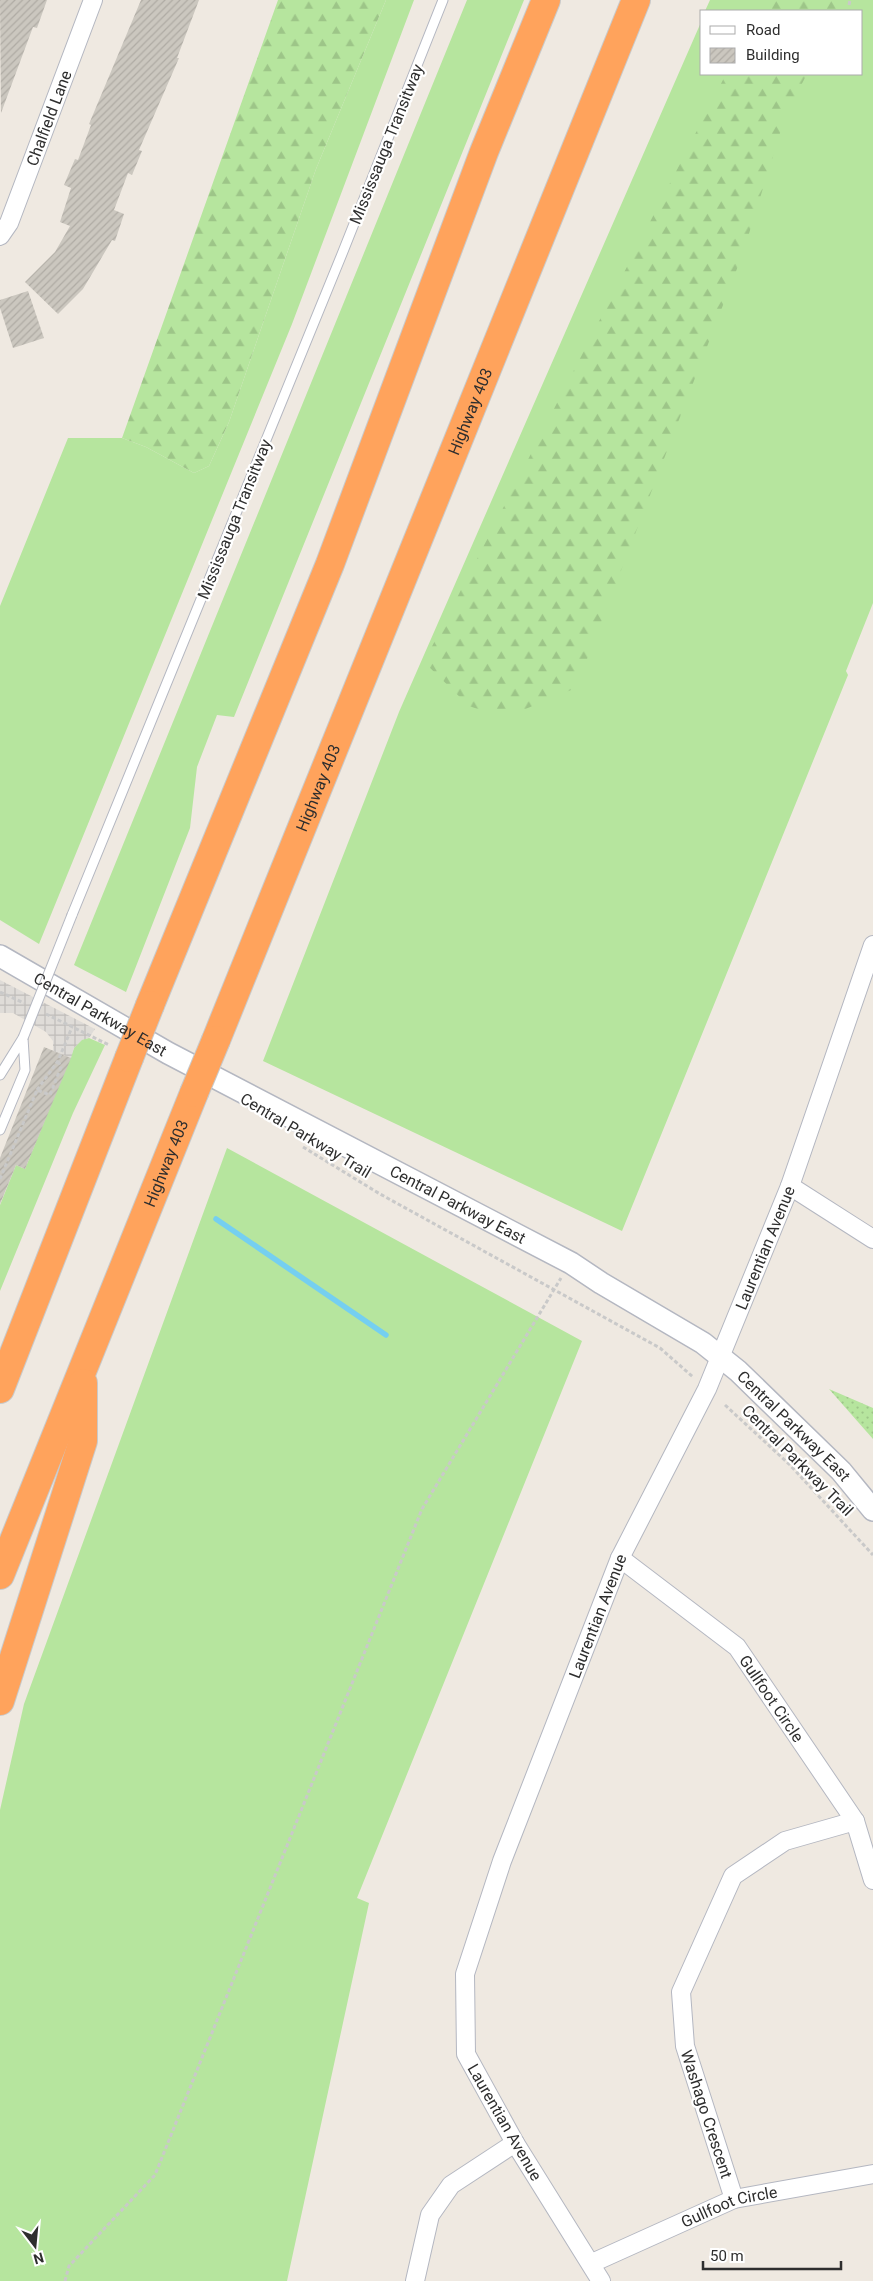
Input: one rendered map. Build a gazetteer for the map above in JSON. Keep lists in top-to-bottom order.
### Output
{
  "streets": {
    "highway": ["Highway 403"],
    "street": [
      "Chalfield Lane",
      "Central Parkway East",
      "Laurentian Avenue",
      "Gullfoot Circle",
      "Washago Crescent"
    ],
    "lane": ["Mississauga Transitway"],
    "path": ["Central Parkway Trail"]
  },
  "crossings": [
    ["Central Parkway East", "Laurentian Avenue"],
    ["Laurentian Avenue", "Gullfoot Circle"],
    ["Gullfoot Circle", "Washago Crescent"]
  ],
  "legend": ["Road", "Building"],
  "scale_bar": "50 m",
  "north": "bottom"
}
